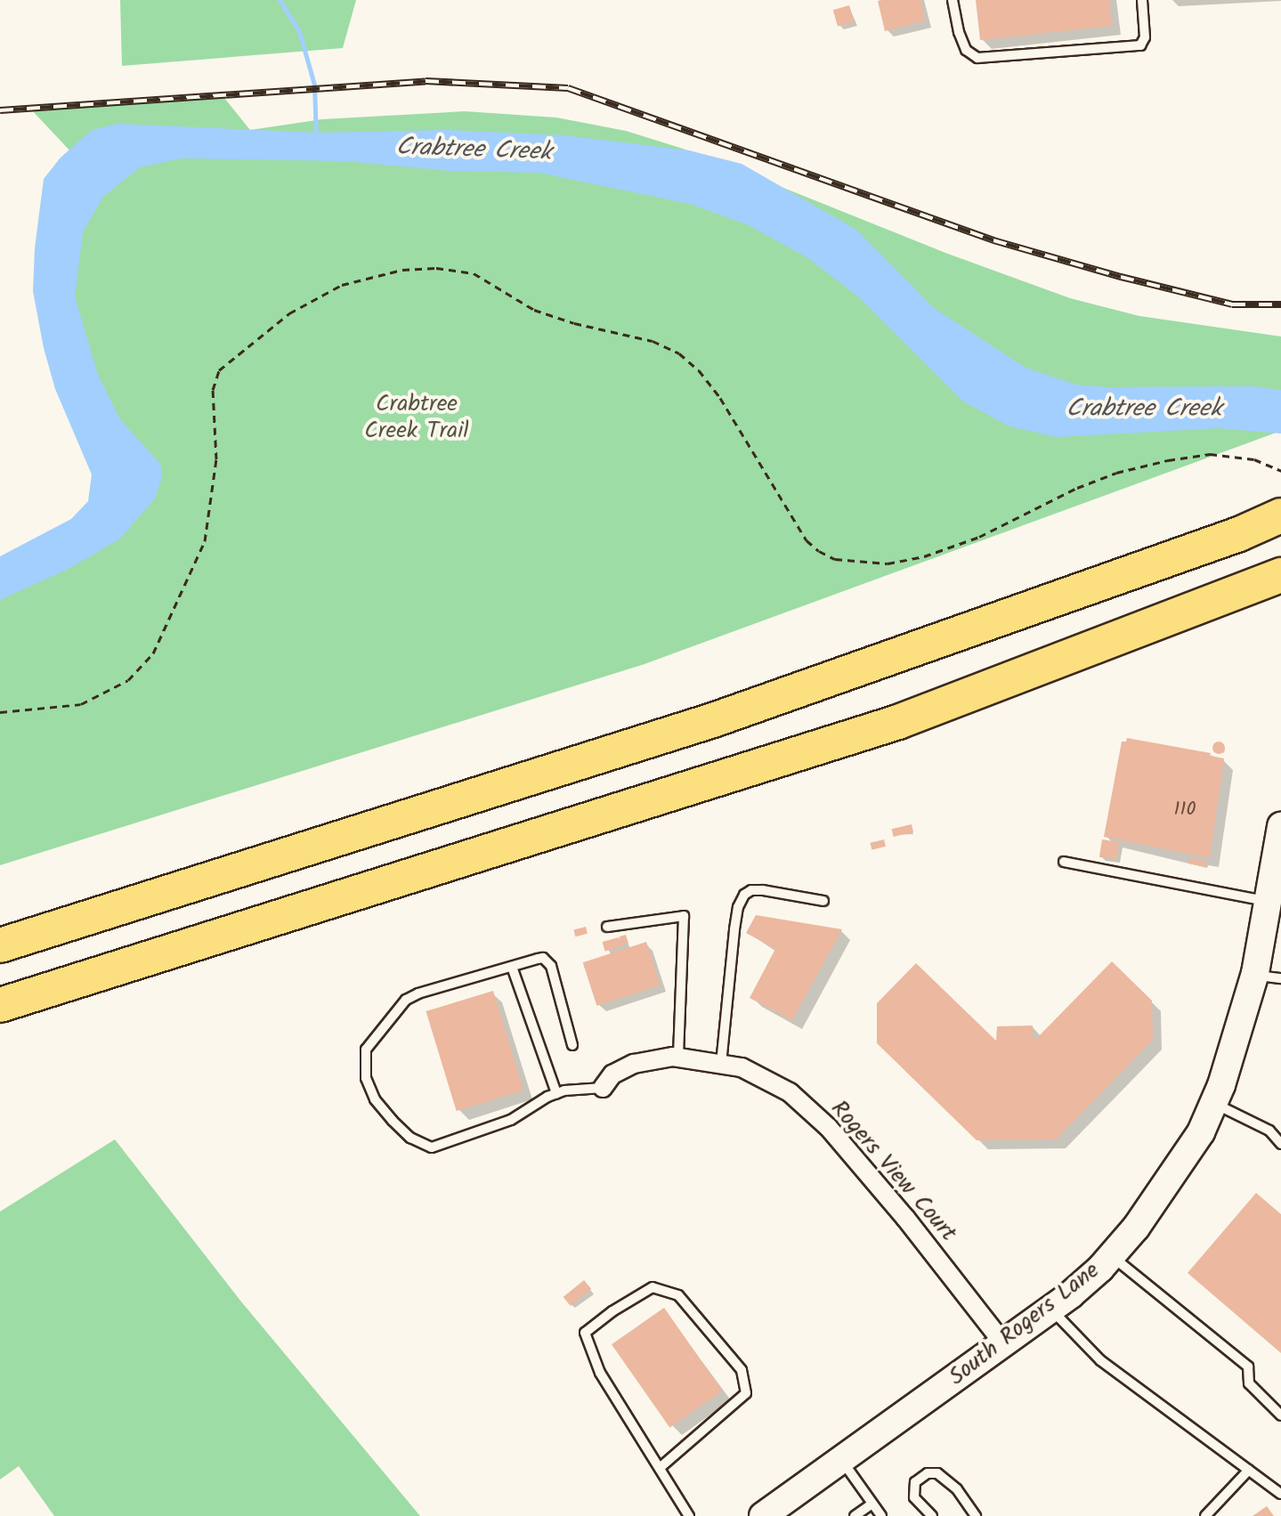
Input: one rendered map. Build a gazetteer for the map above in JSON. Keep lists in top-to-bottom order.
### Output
{
  "streets": {
    "street": ["Rogers View Court", "South Rogers Lane"]
  },
  "crossings": [
    ["Rogers View Court", "South Rogers Lane"]
  ],
  "water": ["Crabtree Creek"],
  "parks": ["Crabtree Creek Trail"],
  "house_numbers": ["110"]
}
